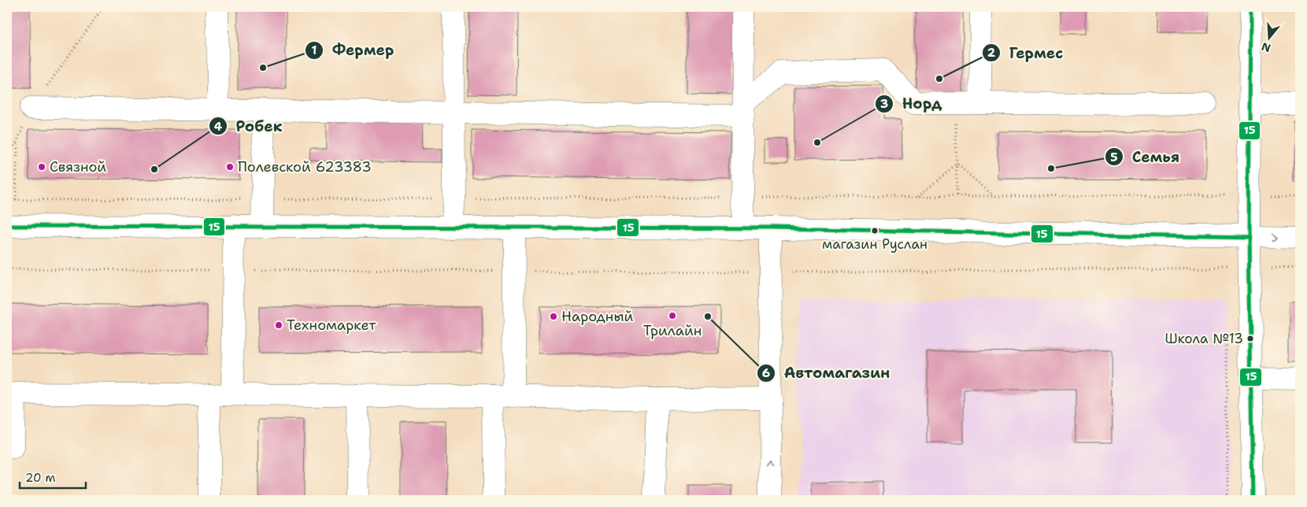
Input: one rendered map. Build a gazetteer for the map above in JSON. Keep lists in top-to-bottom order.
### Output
{
  "places": [
    "Фермер",
    "Гермес",
    "Норд",
    "Связной",
    "Полевской 623383",
    "Семья",
    "Робек",
    "магазин Руслан",
    "Трилайн",
    "Народный",
    "Автомагазин",
    "Техномаркет",
    "Школа №13"
  ],
  "lines": ["transit line 15"],
  "scale_bar": "20 m",
  "north": "bottom"
}
